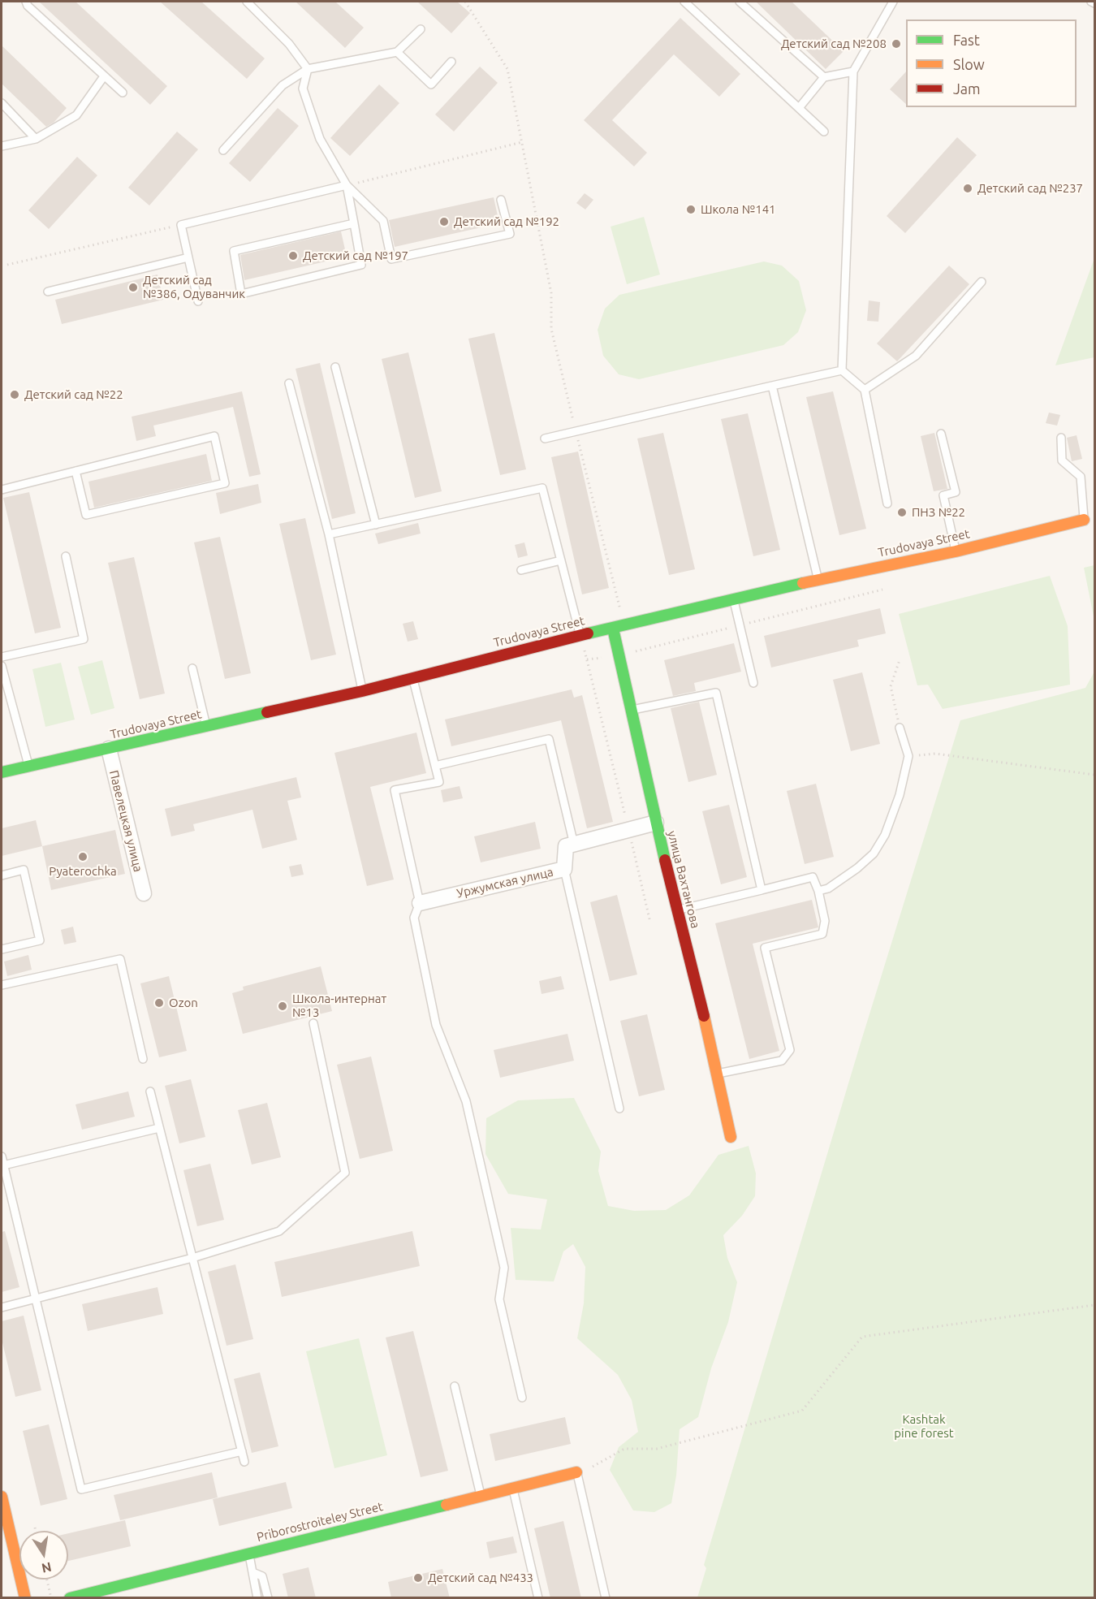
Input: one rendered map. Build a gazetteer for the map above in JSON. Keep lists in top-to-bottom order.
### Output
{
  "streets": {
    "street": [
      "Trudovaya Street",
      "Павелецкая улица",
      "улица Вахтангова",
      "Уржумская улица",
      "Priborostroiteley Street"
    ]
  },
  "crossings": [
    ["Trudovaya Street", "Павелецкая улица"],
    ["Trudovaya Street", "улица Вахтангова"]
  ],
  "parks": ["Kashtak pine forest"],
  "places": [
    "Детский сад №208",
    "Детский сад №237",
    "Школа №141",
    "Детский сад №192",
    "Детский сад №197",
    "Детский сад №386, Одуванчик",
    "Детский сад №22",
    "ПНЗ №22",
    "Pyaterochka",
    "Ozon",
    "Школа-интернат №13",
    "Детский сад №433"
  ],
  "legend": ["Fast", "Slow", "Jam"],
  "north": "bottom"
}
